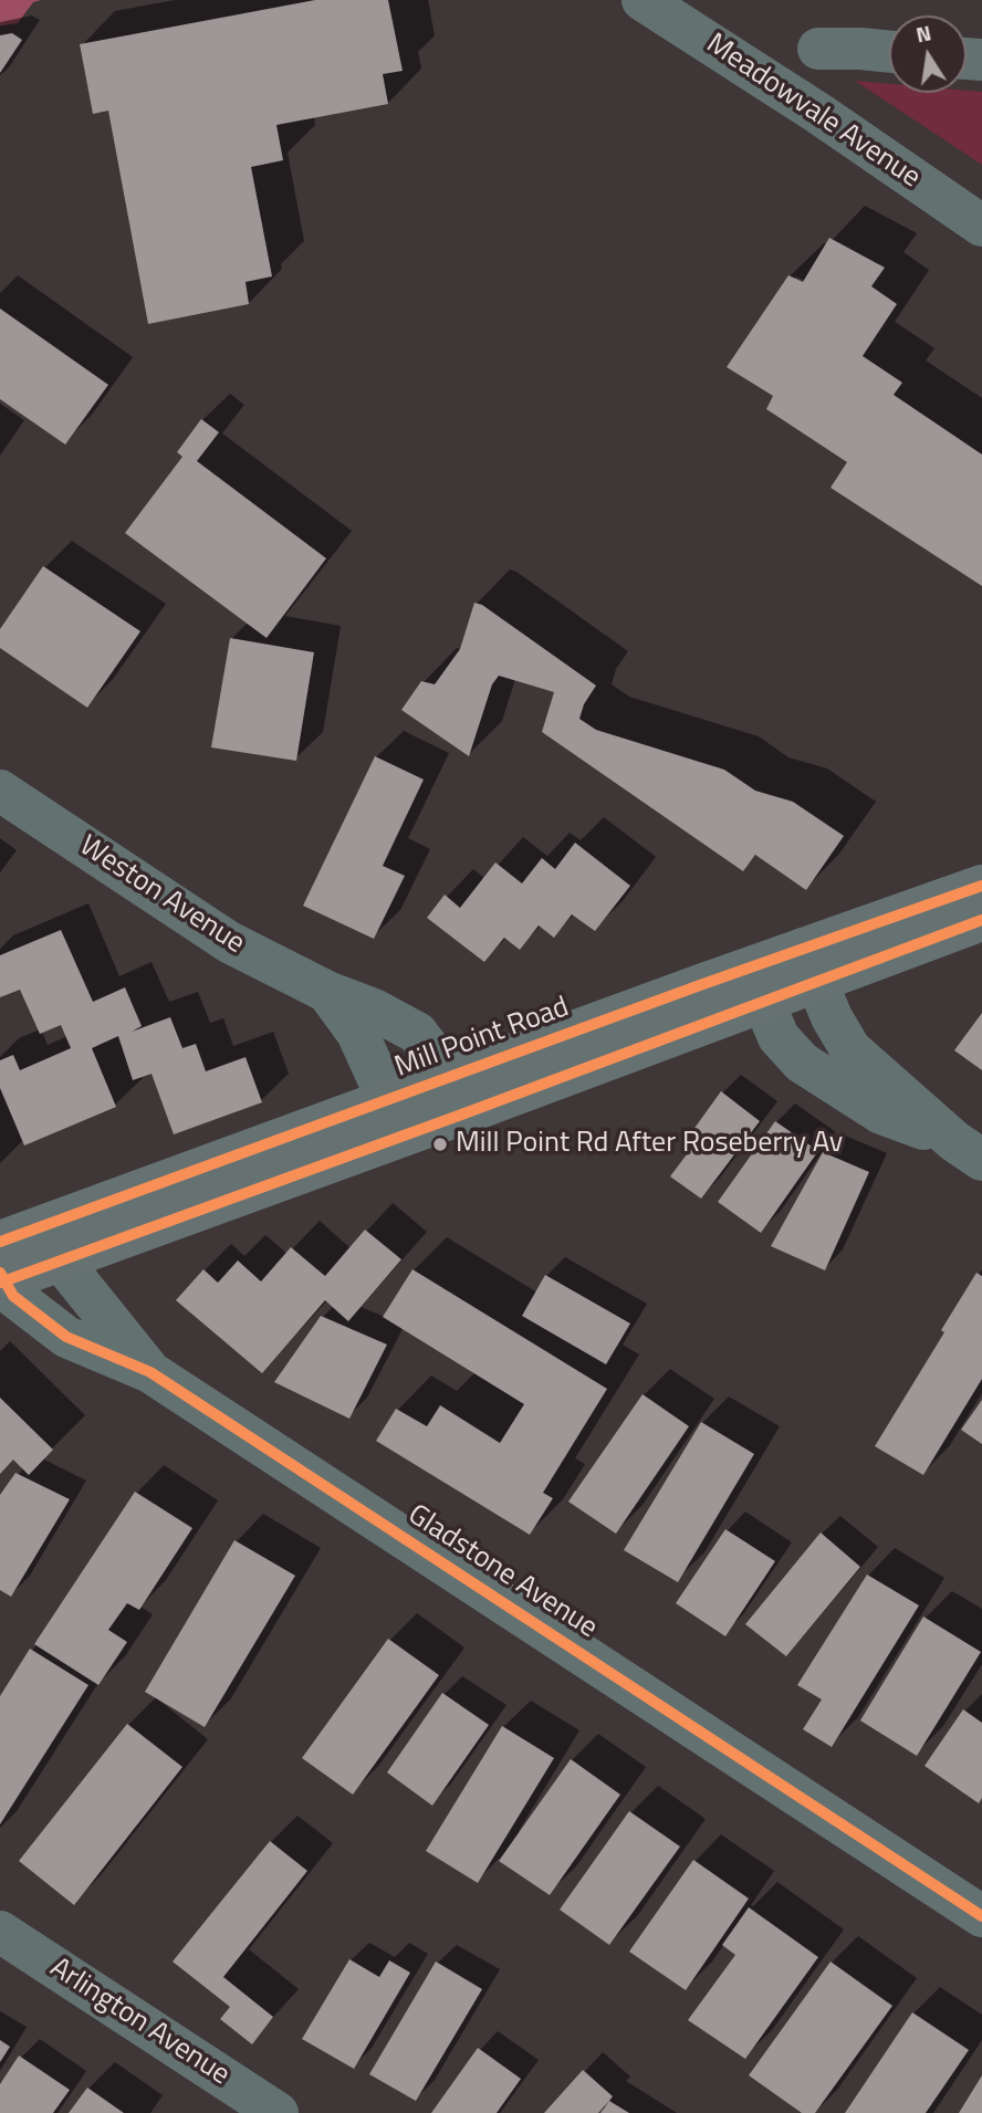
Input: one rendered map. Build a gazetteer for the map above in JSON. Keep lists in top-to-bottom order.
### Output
{
  "streets": {
    "main road": ["Mill Point Road"],
    "street": [
      "Meadowvale Avenue",
      "Weston Avenue",
      "Gladstone Avenue",
      "Arlington Avenue"
    ]
  },
  "crossings": [
    ["Weston Avenue", "Mill Point Road"],
    ["Mill Point Road", "Gladstone Avenue"]
  ],
  "places": ["Mill Point Rd After Roseberry Av"],
  "north": "top"
}
